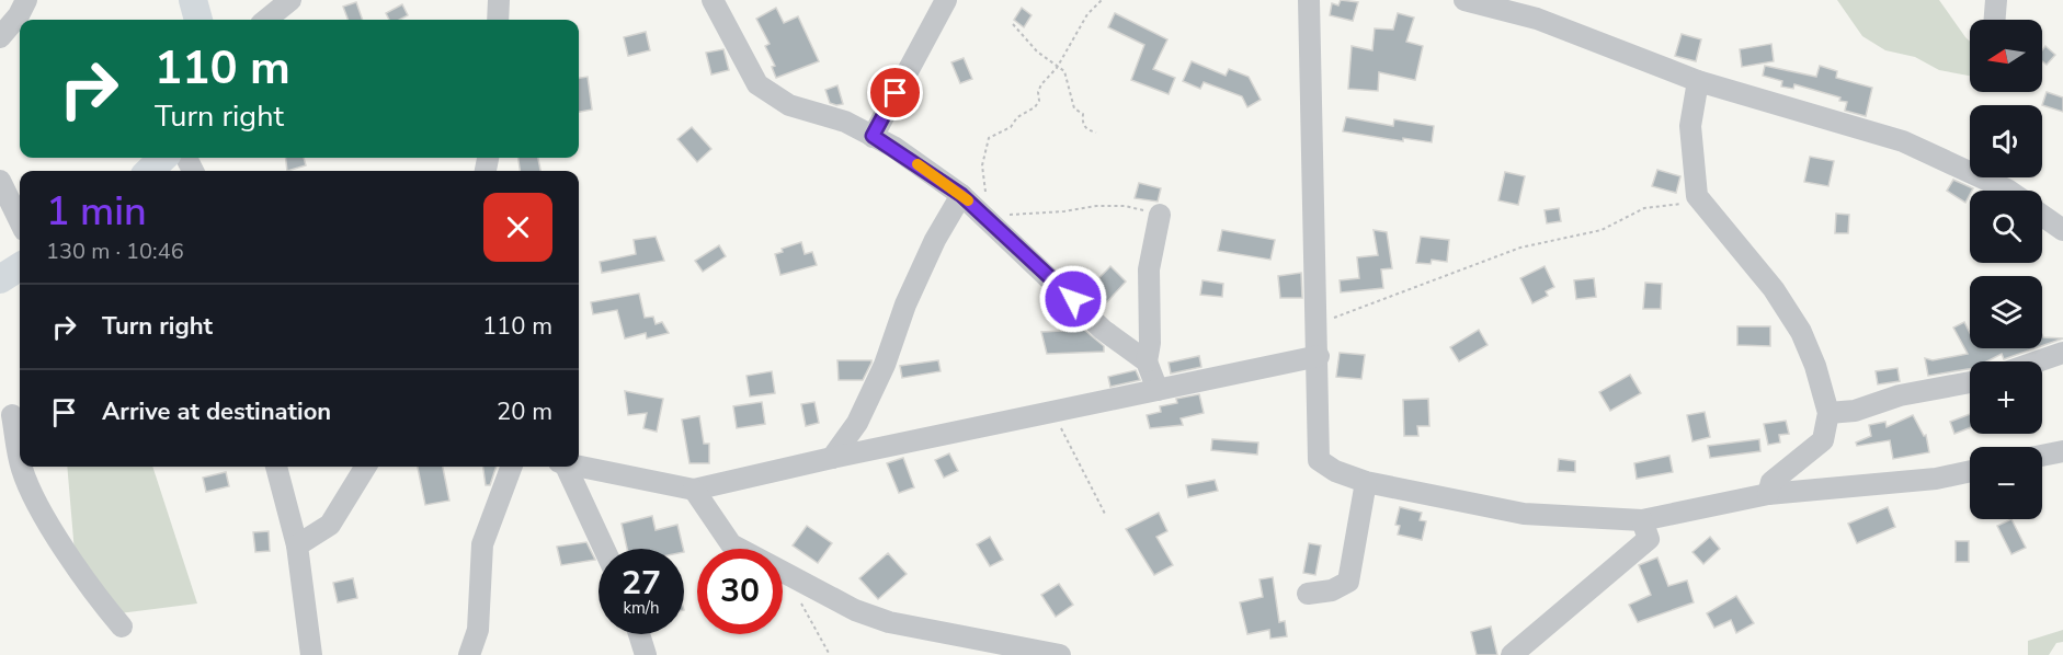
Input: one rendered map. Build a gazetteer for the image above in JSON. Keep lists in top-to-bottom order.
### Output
{
  "north": "left",
  "page": {
    "map_buttons": ["+", "−"],
    "turn": ["110 m", "Turn right"],
    "heading": ["1 min", "130 m · 10:46"],
    "list": [
      {
        "name": "Turn right",
        "value": "110 m"
      },
      {
        "name": "Arrive at destination",
        "value": "20 m"
      }
    ],
    "speed": "27 km/h",
    "limit": "30"
  }
}
